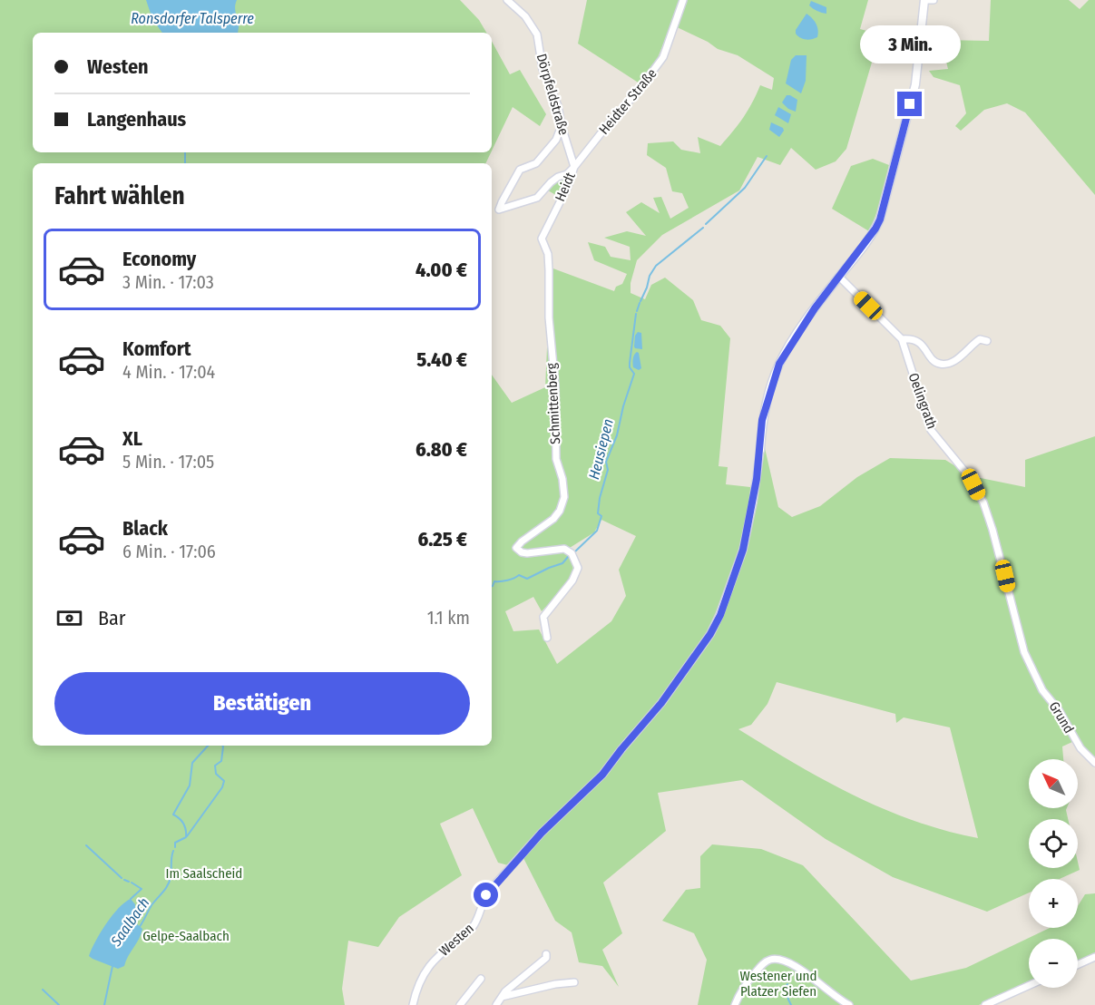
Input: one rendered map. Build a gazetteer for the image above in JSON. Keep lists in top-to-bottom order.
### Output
{
  "streets": {
    "street": [
      "Dörpfeldstraße",
      "Heidter Straße",
      "Heidt",
      "Oelingrath",
      "Schmittenberg",
      "Grund",
      "Westen"
    ]
  },
  "crossings": [
    ["Dörpfeldstraße", "Heidter Straße"],
    ["Dörpfeldstraße", "Heidt"],
    ["Heidter Straße", "Heidt"],
    ["Heidt", "Schmittenberg"],
    ["Oelingrath", "Grund"]
  ],
  "water": ["Ronsdorfer Talsperre", "Heusiepen", "Saalbach"],
  "parks": ["Im Saalscheid", "Gelpe-Saalbach", "Westener und Platzer Siefen"],
  "north": "top left",
  "page": {
    "bubble": "3 Min.",
    "banner": ["Westen", "Langenhaus"],
    "heading": "Fahrt wählen",
    "list": [
      {
        "name": "Economy",
        "note": "3 Min. · 17:03",
        "value": "4.00 €"
      },
      {
        "name": "Komfort",
        "note": "4 Min. · 17:04",
        "value": "5.40 €"
      },
      {
        "name": "XL",
        "note": "5 Min. · 17:05",
        "value": "6.80 €"
      },
      {
        "name": "Black",
        "note": "6 Min. · 17:06",
        "value": "6.25 €"
      }
    ],
    "pay": ["Bar", "1.1 km"],
    "buttons": "Bestätigen",
    "map_buttons": ["+", "−"]
  }
}
